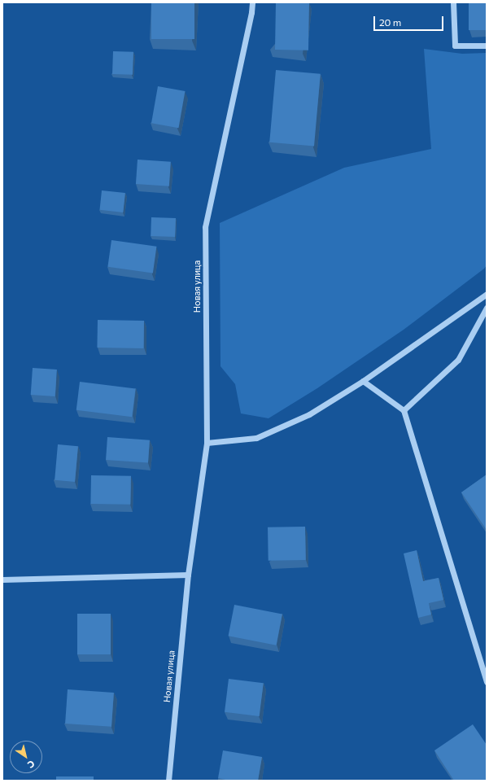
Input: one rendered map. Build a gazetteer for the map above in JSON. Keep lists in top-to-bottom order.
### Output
{
  "streets": {
    "street": ["Новая улица"]
  },
  "scale_bar": "20 m",
  "north": "bottom right"
}
